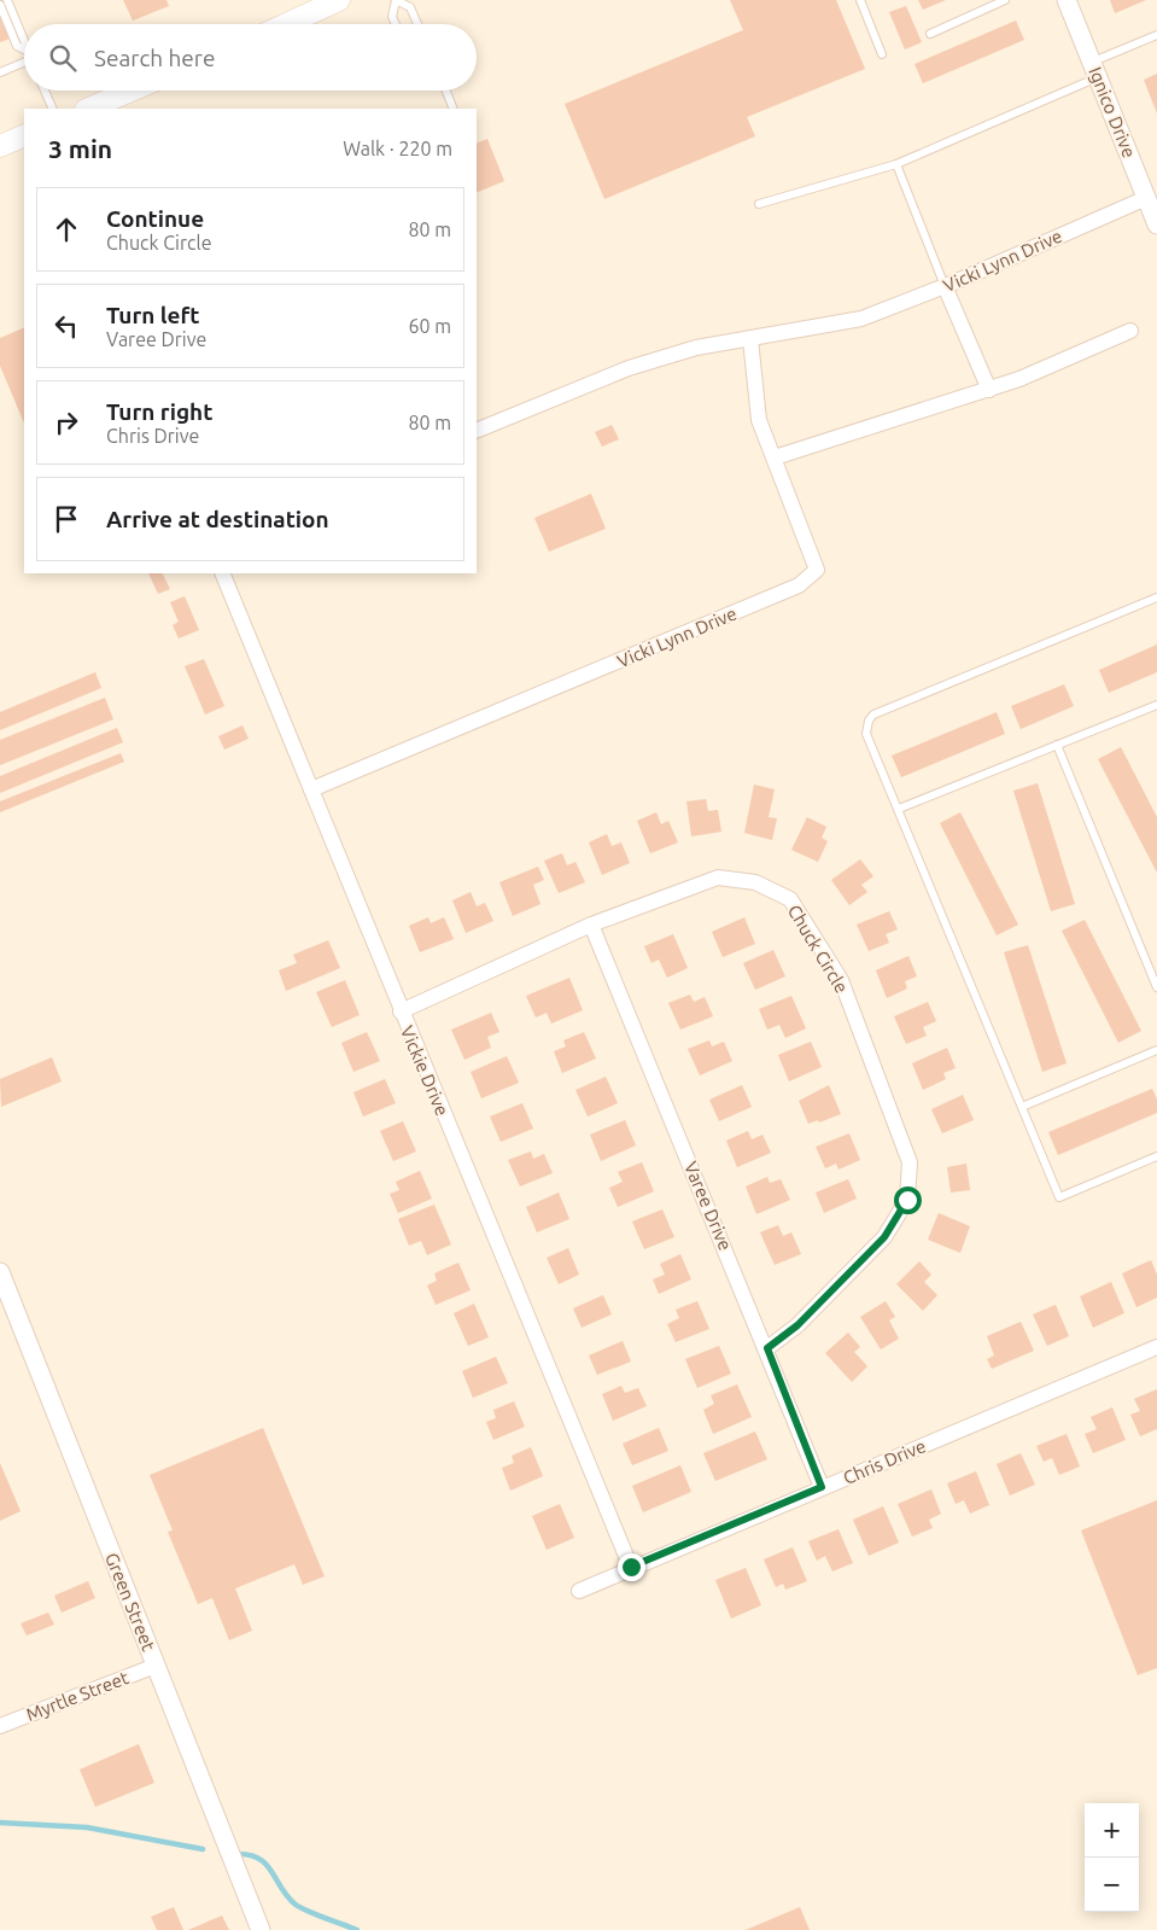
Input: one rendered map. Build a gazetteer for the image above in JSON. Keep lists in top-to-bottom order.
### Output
{
  "streets": {
    "street": [
      "Ignico Drive",
      "Vicki Lynn Drive",
      "Chuck Circle",
      "Vickie Drive",
      "Varee Drive",
      "Chris Drive",
      "Green Street",
      "Myrtle Street"
    ]
  },
  "crossings": [
    ["Ignico Drive", "Vicki Lynn Drive"],
    ["Vicki Lynn Drive", "Vickie Drive"],
    ["Chuck Circle", "Vickie Drive"],
    ["Chuck Circle", "Varee Drive"],
    ["Vickie Drive", "Chris Drive"],
    ["Varee Drive", "Chris Drive"],
    ["Green Street", "Myrtle Street"]
  ],
  "page": {
    "search": "Search here",
    "heading": ["3 min", "Walk · 220 m"],
    "list": [
      ["Continue", "Chuck Circle", "80 m"],
      ["Turn left", "Varee Drive", "60 m"],
      ["Turn right", "Chris Drive", "80 m"],
      "Arrive at destination"
    ],
    "map_buttons": ["+", "−"]
  }
}
